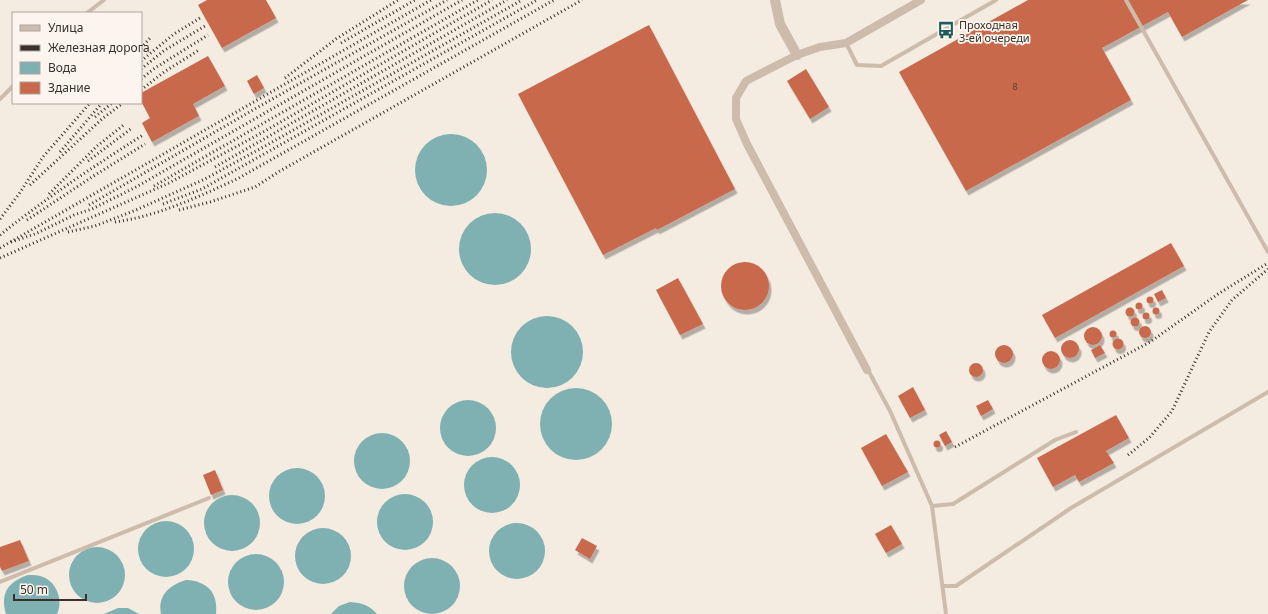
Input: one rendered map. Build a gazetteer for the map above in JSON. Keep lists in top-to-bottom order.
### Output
{
  "places": {
    "bus stop": ["Проходная 3-ей очереди"]
  },
  "house_numbers": ["8"],
  "legend": [
    "Улица",
    "Железная дорога",
    "Вода",
    "Здание"
  ],
  "scale_bar": "50 m"
}
